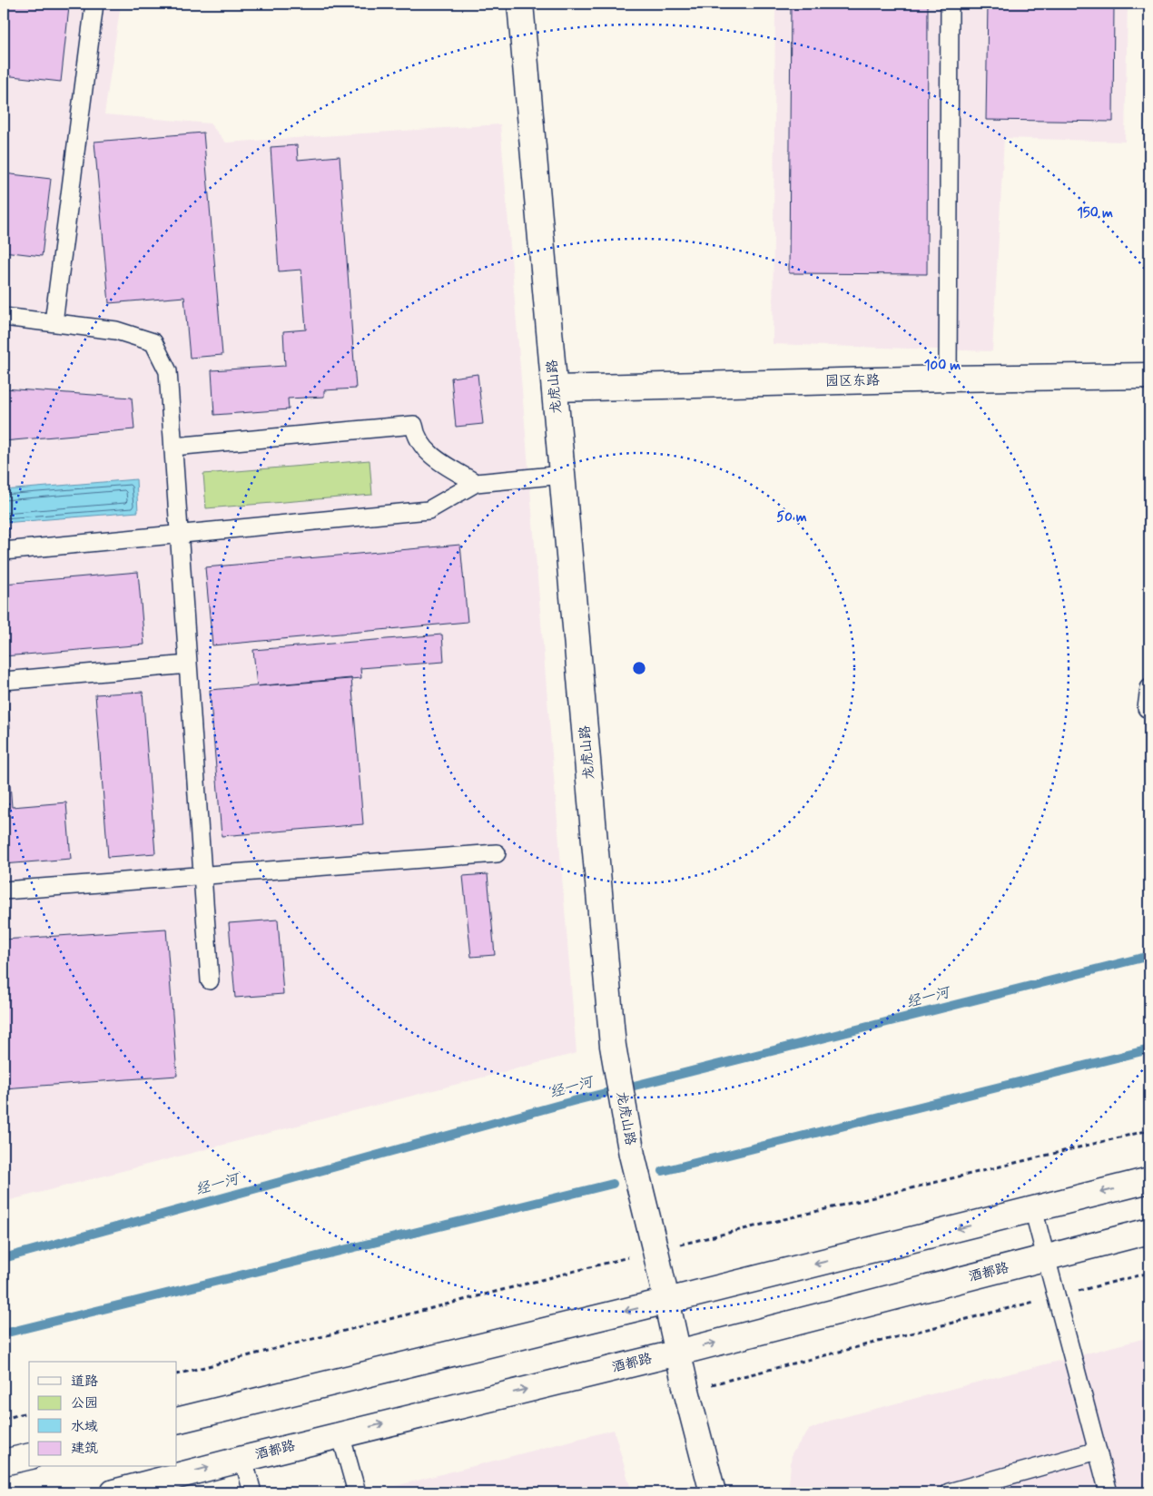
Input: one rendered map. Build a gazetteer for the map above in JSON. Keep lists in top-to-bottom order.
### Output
{
  "streets": {
    "street": ["园区东路", "龙虎山路", "酒都路"]
  },
  "crossings": [
    ["园区东路", "龙虎山路"],
    ["龙虎山路", "酒都路"]
  ],
  "water": ["经一河"],
  "legend": [
    "道路",
    "公园",
    "水域",
    "建筑"
  ],
  "rings": ["150 m", "100 m", "50 m"]
}
